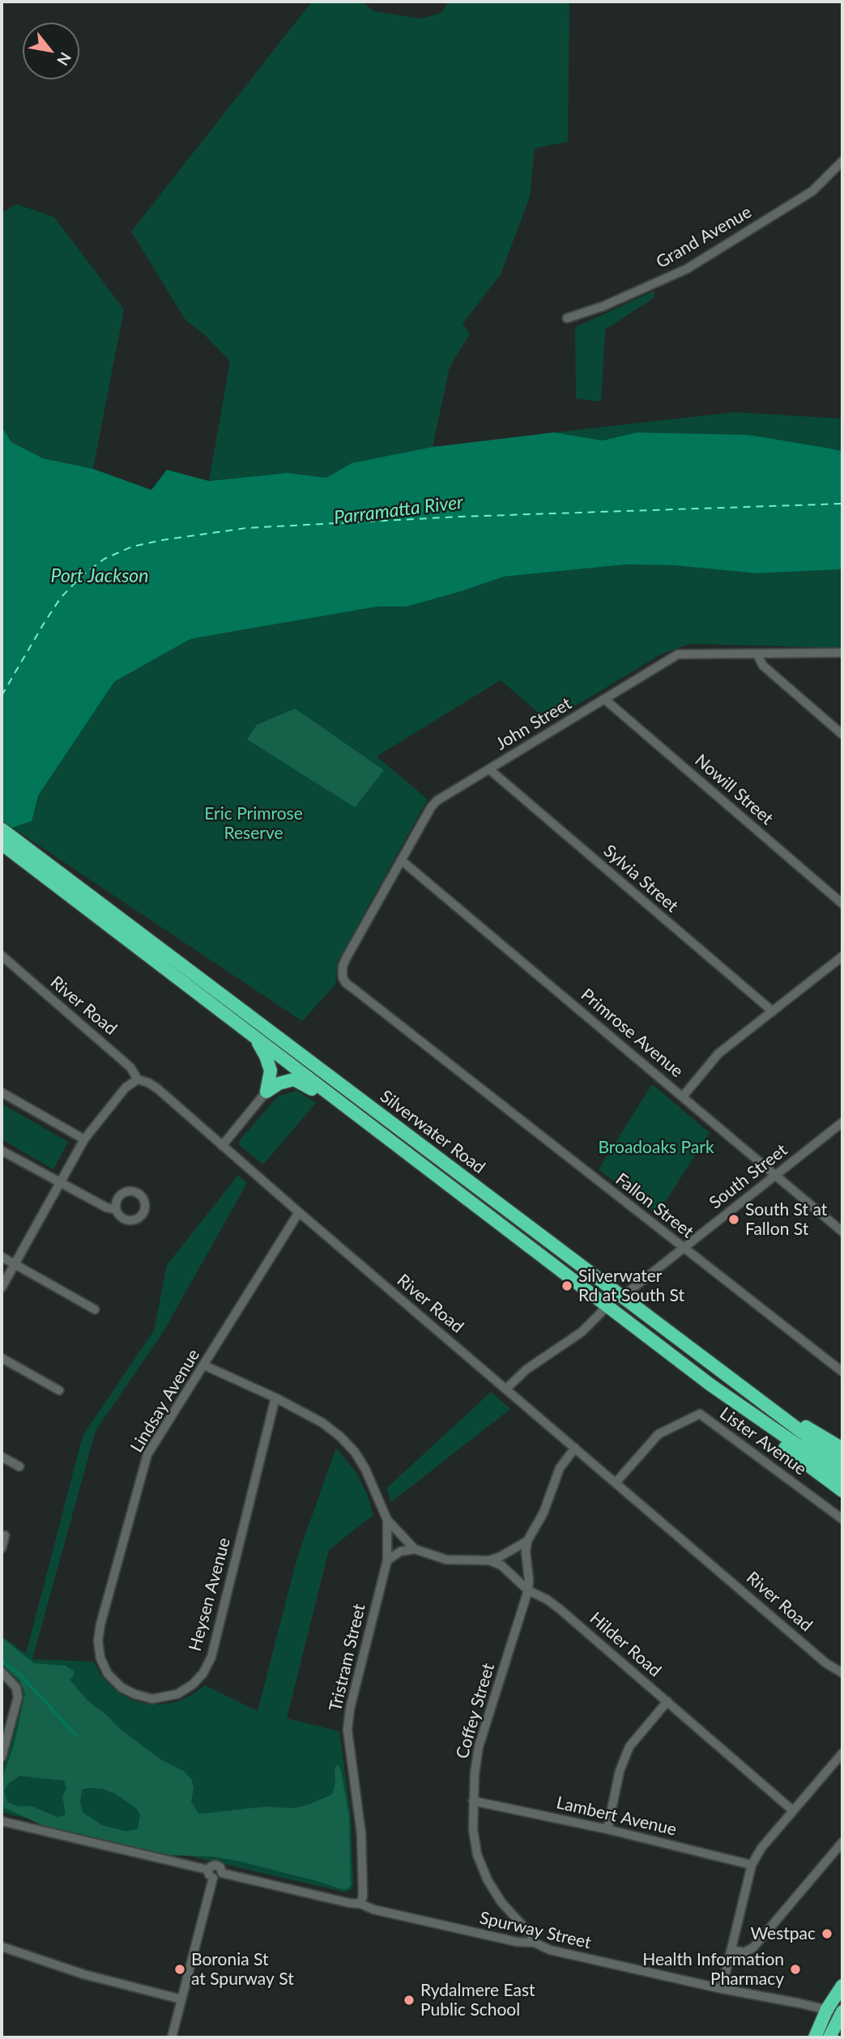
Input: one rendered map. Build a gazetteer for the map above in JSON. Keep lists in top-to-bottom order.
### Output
{
  "streets": {
    "highway": ["Silverwater Road"],
    "street": [
      "Grand Avenue",
      "John Street",
      "Nowill Street",
      "Sylvia Street",
      "River Road",
      "Primrose Avenue",
      "South Street",
      "Fallon Street",
      "Lindsay Avenue",
      "Lister Avenue",
      "Heysen Avenue",
      "Hilder Road",
      "Tristram Street",
      "Coffey Street",
      "Lambert Avenue",
      "Spurway Street"
    ]
  },
  "crossings": [
    ["John Street", "Nowill Street"],
    ["John Street", "Sylvia Street"],
    ["John Street", "Primrose Avenue"],
    ["John Street", "Fallon Street"],
    ["River Road", "Lindsay Avenue"],
    ["River Road", "Lister Avenue"],
    ["Primrose Avenue", "South Street"],
    ["Silverwater Road", "South Street"],
    ["South Street", "Fallon Street"],
    ["Lindsay Avenue", "Heysen Avenue"],
    ["Hilder Road", "Coffey Street"],
    ["Tristram Street", "Spurway Street"],
    ["Coffey Street", "Lambert Avenue"],
    ["Coffey Street", "Spurway Street"]
  ],
  "water": ["Parramatta River", "Port Jackson"],
  "parks": ["Eric Primrose Reserve", "Broadoaks Park"],
  "places": [
    "South St at Fallon St",
    "Silverwater Rd at South St",
    "Westpac",
    "Boronia St at Spurway St",
    "Health Information Pharmacy",
    "Rydalmere East Public School"
  ],
  "north": "bottom right"
}
